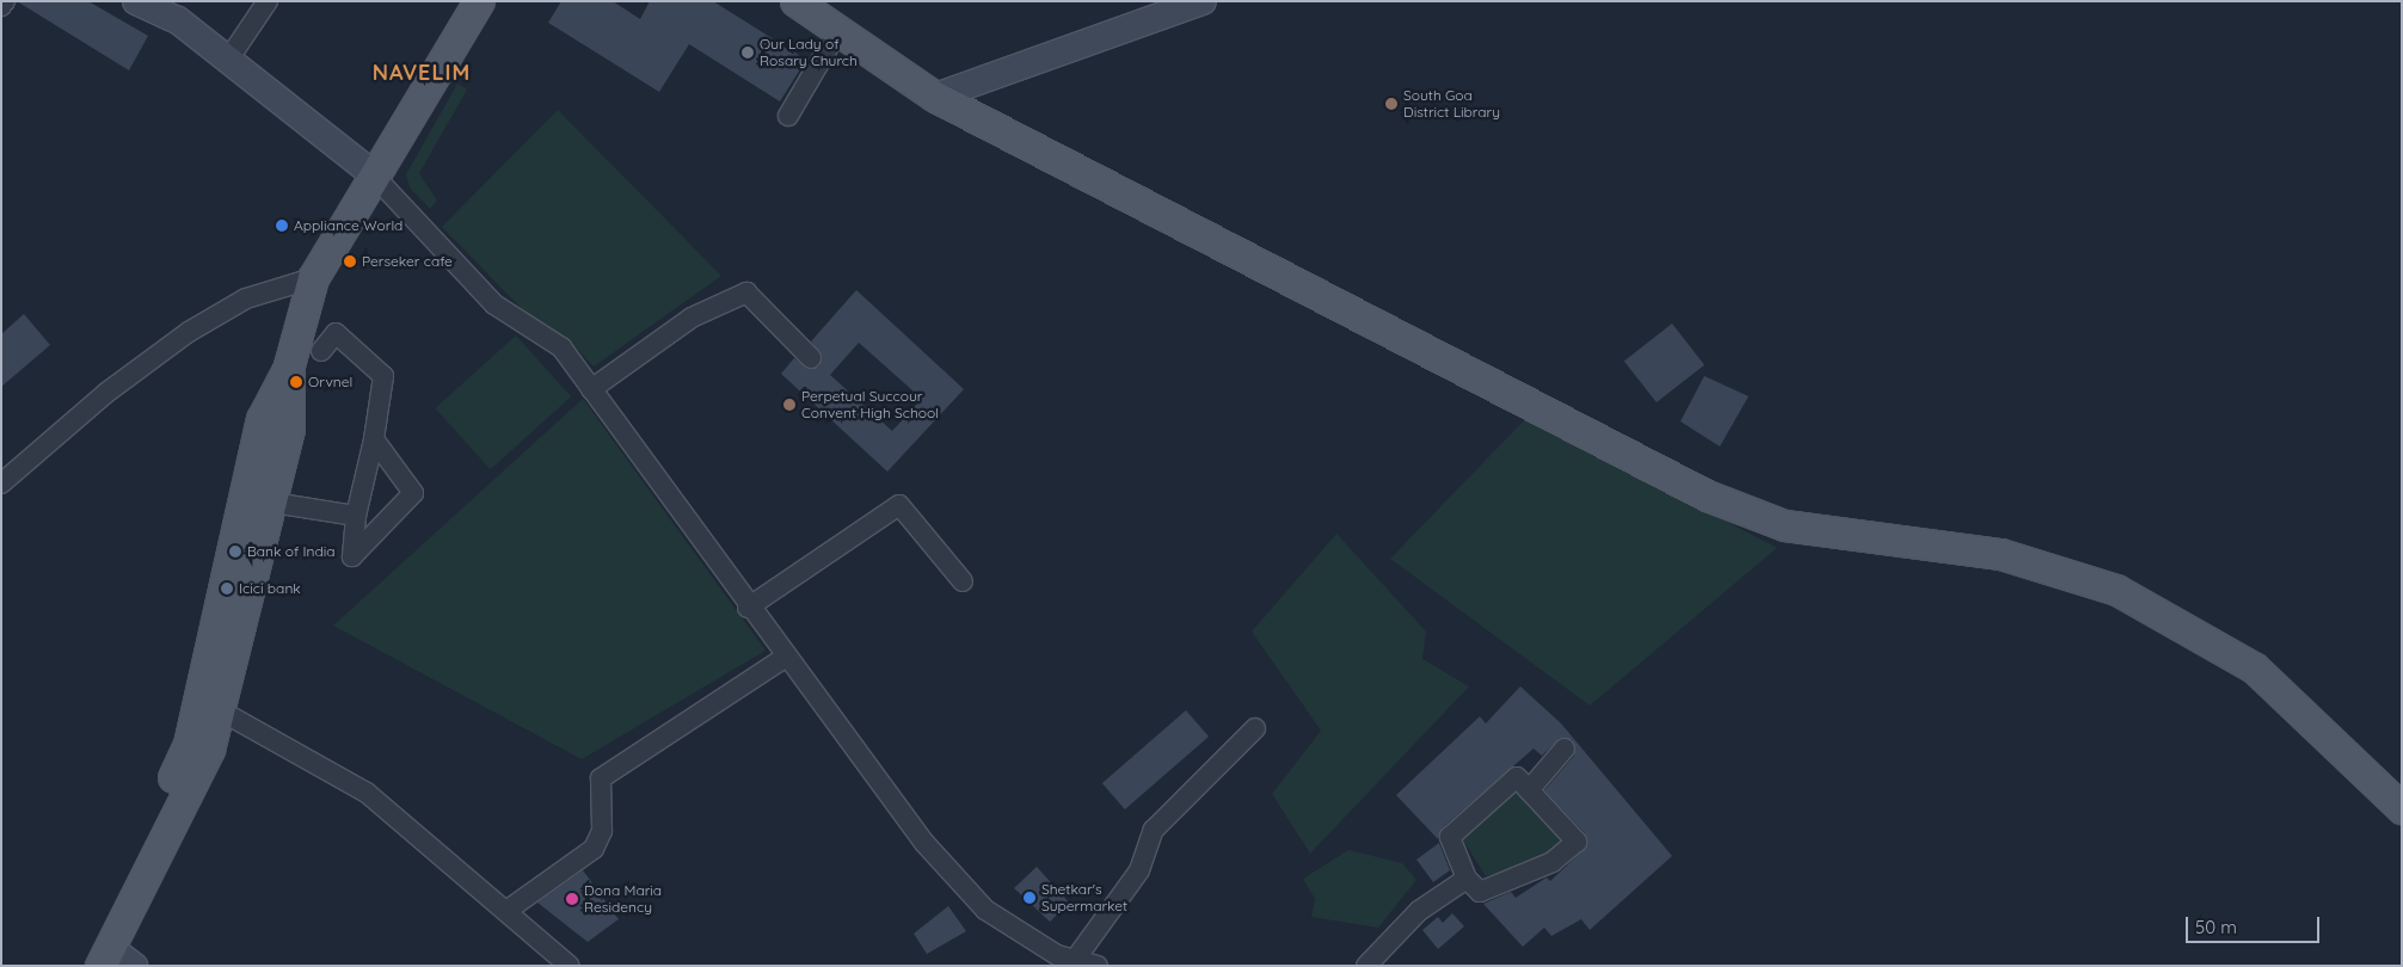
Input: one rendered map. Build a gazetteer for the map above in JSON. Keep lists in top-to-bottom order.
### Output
{
  "districts": ["NAVELIM"],
  "places": [
    "Our Lady of Rosary Church",
    "South Goa District Library",
    "Appliance World",
    "Perseker cafe",
    "Orvnel",
    "Perpetual Succour Convent High School",
    "Bank of India",
    "Icici bank",
    "Shetkar's Supermarket",
    "Dona Maria Residency"
  ],
  "scale_bar": "50 m"
}
